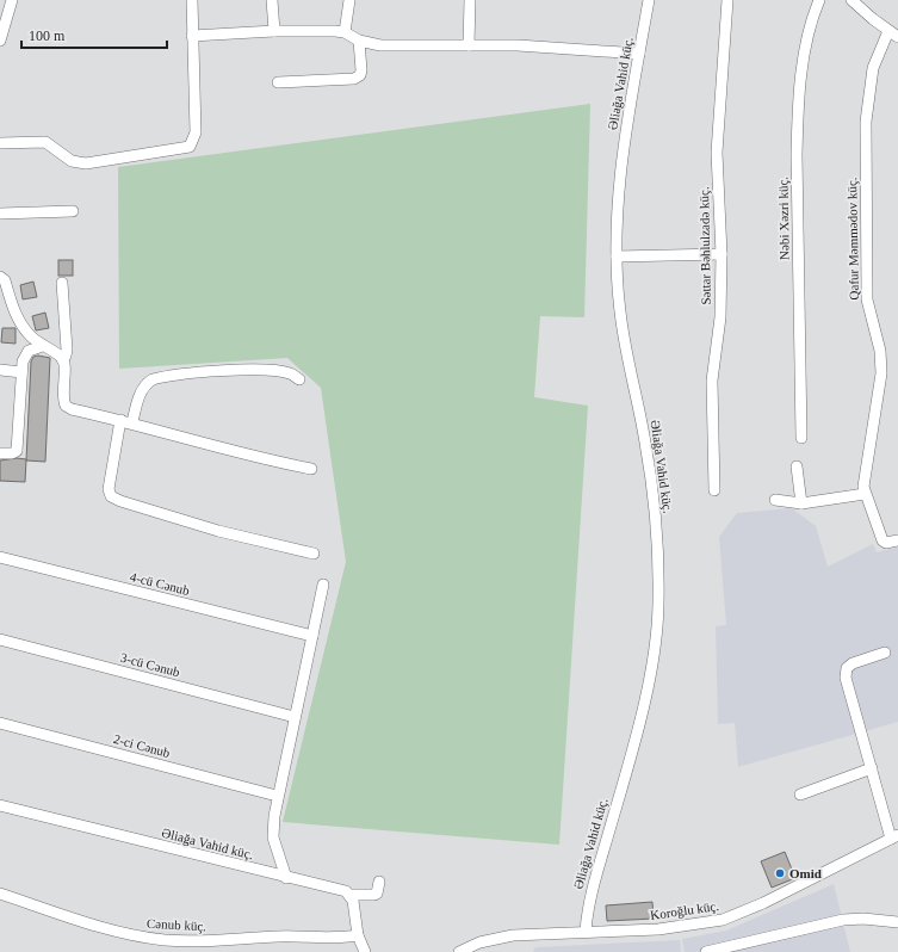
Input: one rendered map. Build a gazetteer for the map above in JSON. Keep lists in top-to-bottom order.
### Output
{
  "streets": {
    "street": [
      "Əliağa Vahid küç.",
      "Nəbi Xəzri küç.",
      "Qafur Məmmədov küç.",
      "Səttar Bəhlulzadə küç.",
      "4-cü Cənub",
      "3-cü Cənub",
      "2-ci Cənub",
      "Koroğlu küç.",
      "Cənub küç."
    ]
  },
  "crossings": [
    ["Əliağa Vahid küç.", "Koroğlu küç."]
  ],
  "places": ["Omid"],
  "scale_bar": "100 m"
}
